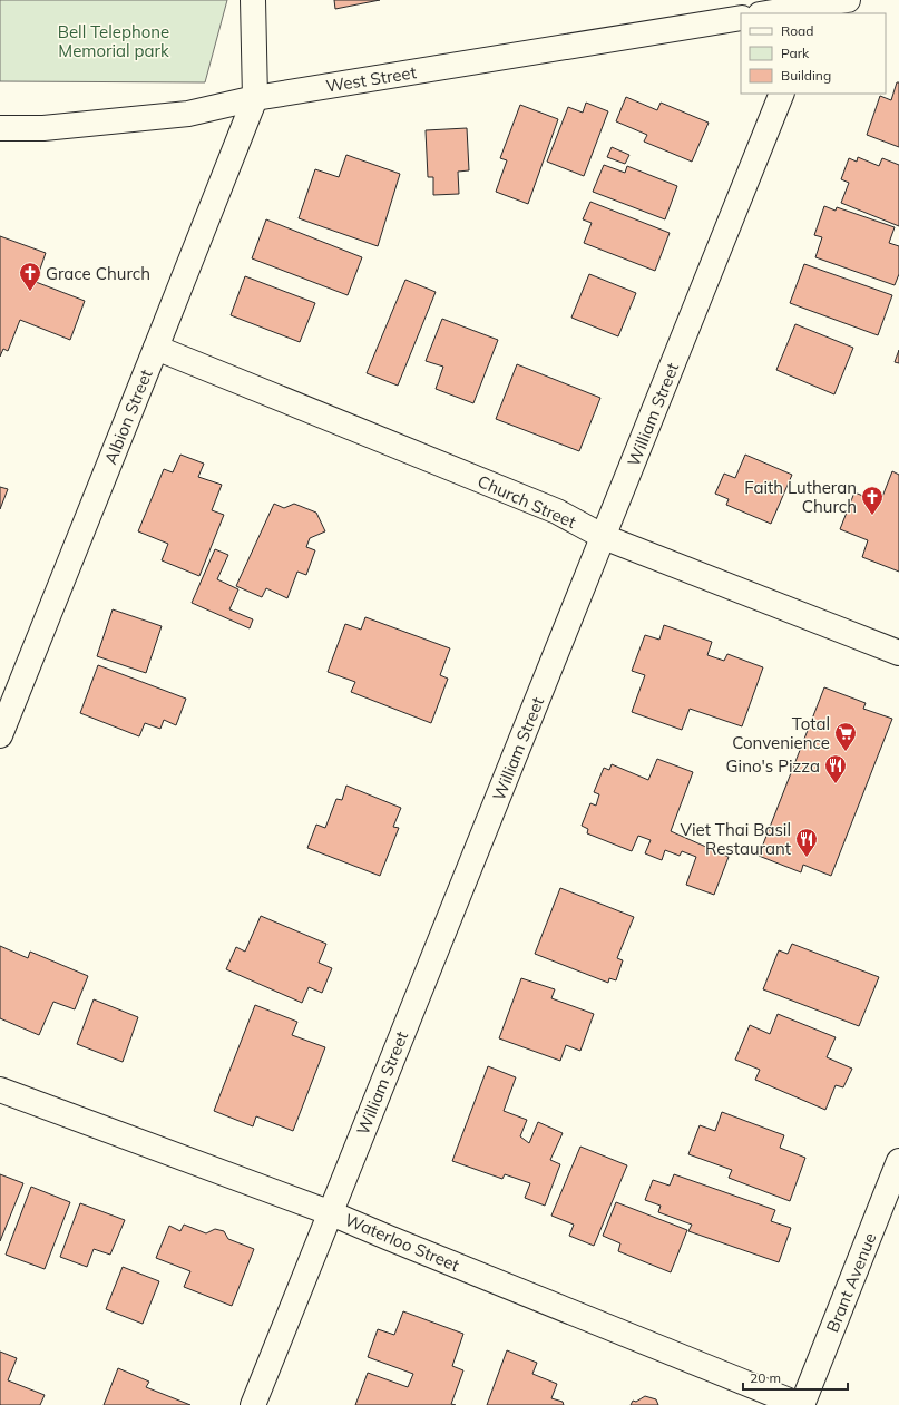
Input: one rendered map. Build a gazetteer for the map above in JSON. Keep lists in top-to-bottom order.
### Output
{
  "streets": {
    "street": [
      "West Street",
      "William Street",
      "Albion Street",
      "Church Street",
      "Waterloo Street",
      "Brant Avenue"
    ]
  },
  "crossings": [
    ["West Street", "Albion Street"],
    ["William Street", "Church Street"],
    ["William Street", "Waterloo Street"],
    ["Albion Street", "Church Street"],
    ["Waterloo Street", "Brant Avenue"]
  ],
  "parks": ["Bell Telephone Memorial park"],
  "places": {
    "church": ["Grace Church", "Faith Lutheran Church"],
    "supermarket": ["Total Convenience"],
    "restaurant": ["Gino's Pizza", "Viet Thai Basil Restaurant"]
  },
  "legend": ["Road", "Park", "Building"],
  "scale_bar": "20 m"
}
